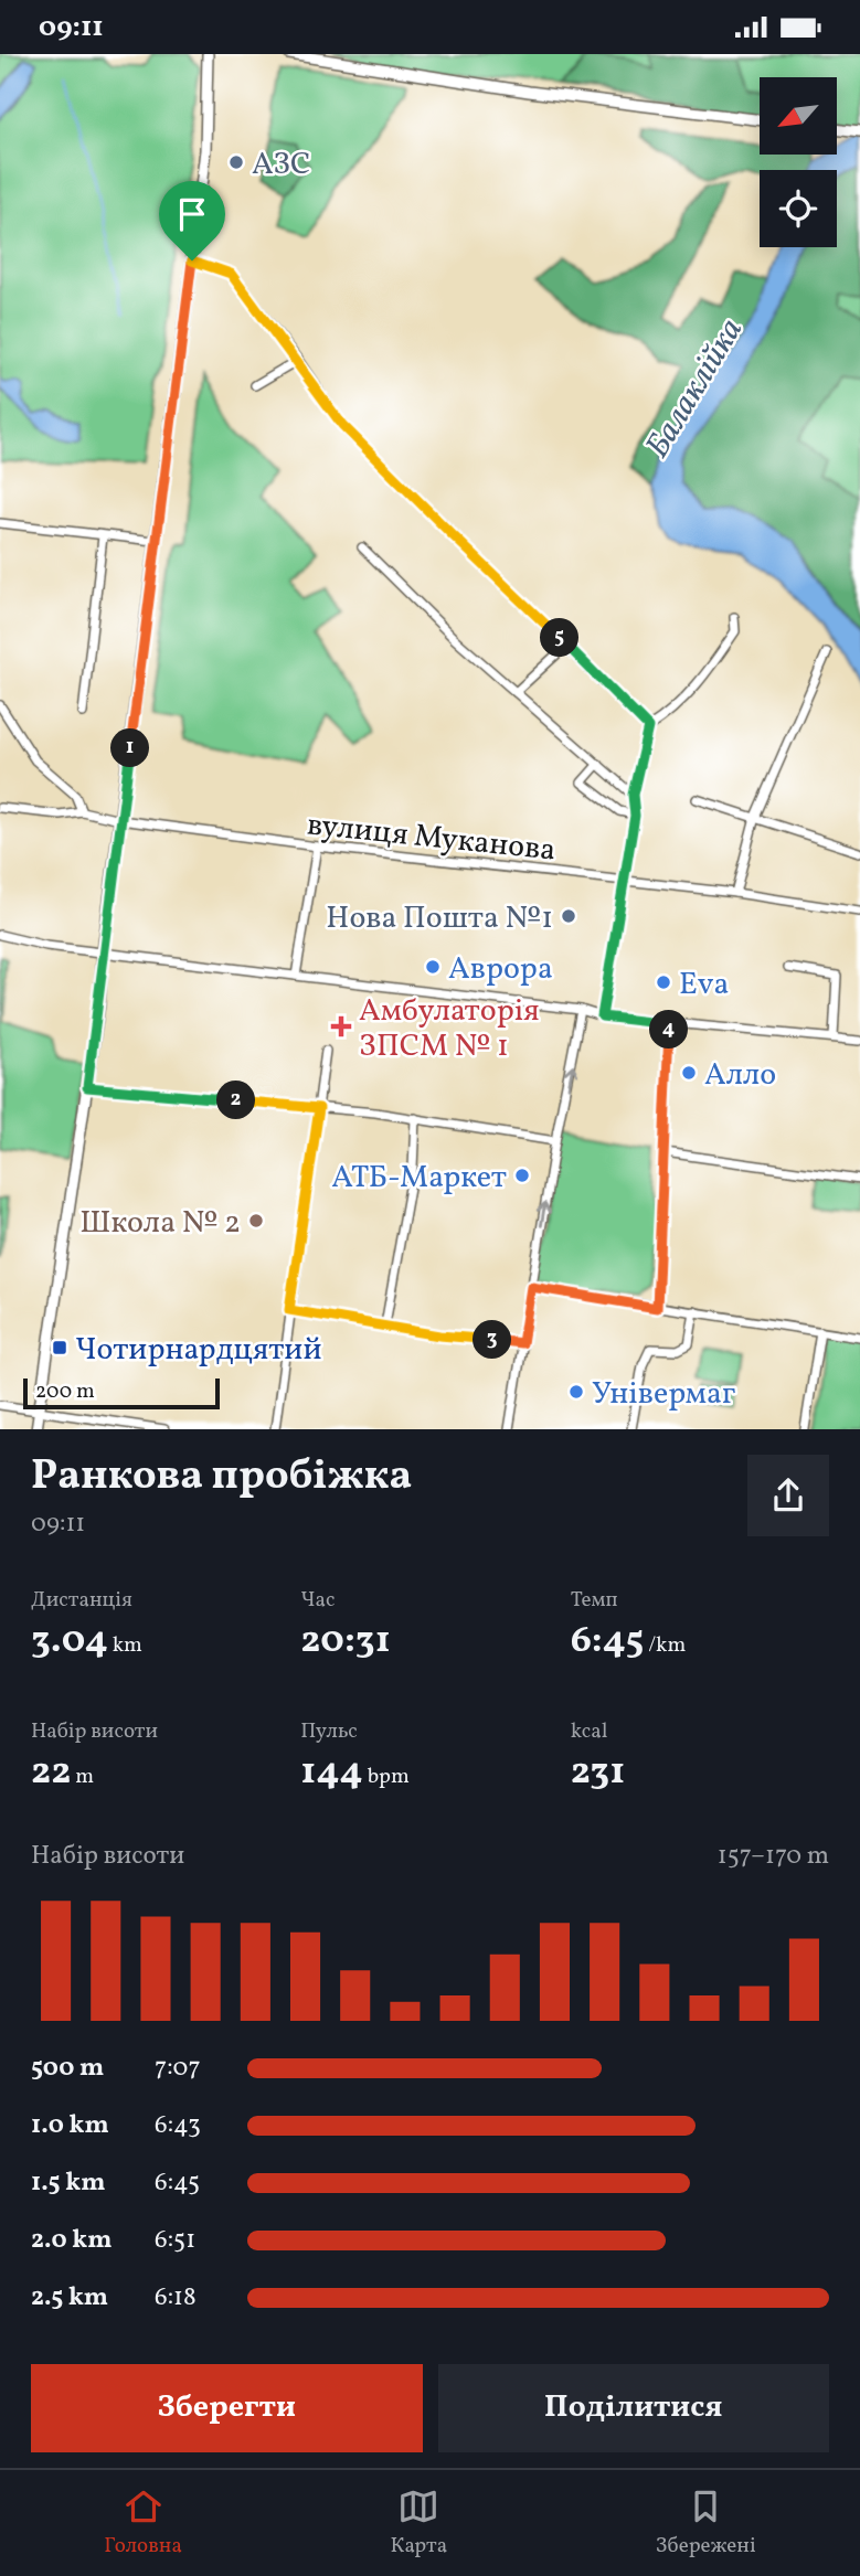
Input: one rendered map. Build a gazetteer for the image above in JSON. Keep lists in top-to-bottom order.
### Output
{
  "streets": {
    "street": ["вулиця Муканова"]
  },
  "water": ["Балаклійка"],
  "places": {
    "other": [
      "АЗС",
      "Нова Пошта №1",
      "Аврора",
      "Eva",
      "Алло",
      "АТБ-Маркет",
      "Школа № 2",
      "Універмаг"
    ],
    "health": ["Амбулаторія ЗПСМ № 1"],
    "transit": ["Чотирнардцятий"]
  },
  "scale_bar": "200 m",
  "north": "bottom left",
  "page": {
    "status": "09:11",
    "pins": [
      "5",
      "1",
      "4",
      "2",
      "3"
    ],
    "scale": "200 m",
    "heading": ["Ранкова пробіжка", "09:11"],
    "stats": [
      ["Дистанція", "3.04 km"],
      ["Час", "20:31"],
      ["Темп", "6:45 /km"],
      ["Набір висоти", "22 m"],
      ["Пульс", "144 bpm"],
      ["kcal", "231"]
    ],
    "chart": ["Набір висоти", "157–170 m"],
    "list": [
      {
        "name": "500 m",
        "note": "7:07"
      },
      {
        "name": "1.0 km",
        "note": "6:43"
      },
      {
        "name": "1.5 km",
        "note": "6:45"
      },
      {
        "name": "2.0 km",
        "note": "6:51"
      },
      {
        "name": "2.5 km",
        "note": "6:18"
      }
    ],
    "buttons": ["Зберегти", "Поділитися"],
    "tabs": ["Головна", "Карта", "Збережені"]
  }
}
